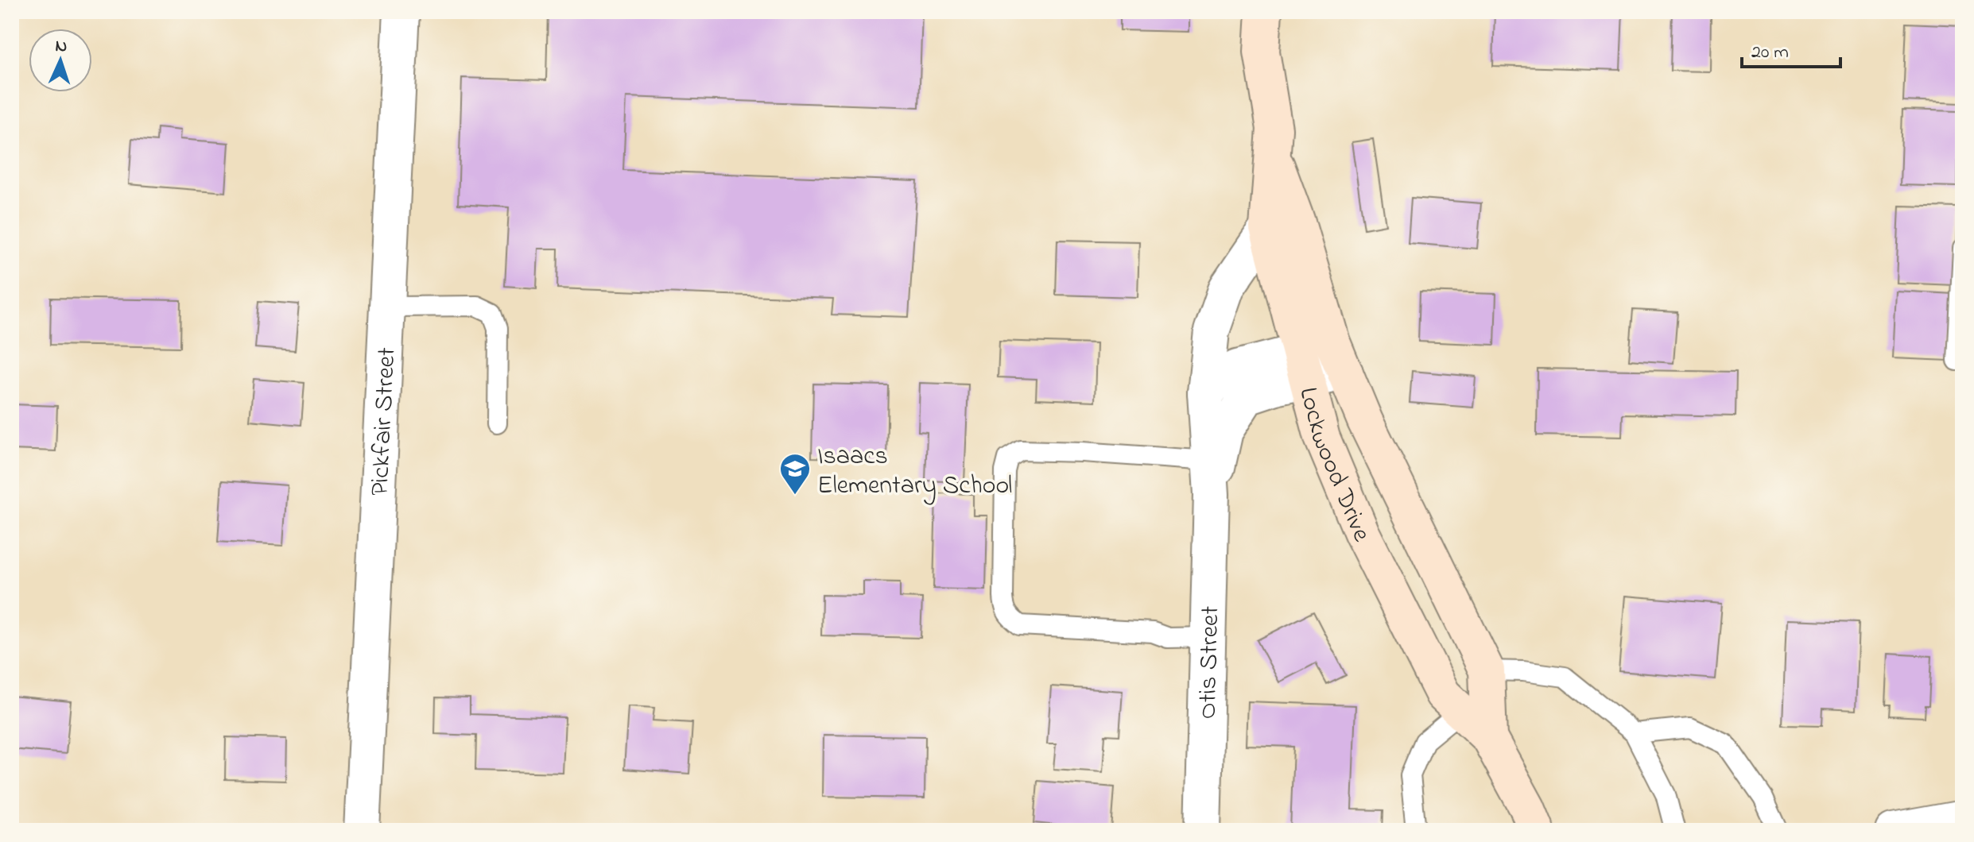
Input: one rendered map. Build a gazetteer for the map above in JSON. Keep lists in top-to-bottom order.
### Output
{
  "streets": {
    "main road": ["Lockwood Drive"],
    "street": ["Pickfair Street", "Otis Street"]
  },
  "crossings": [
    ["Lockwood Drive", "Otis Street"]
  ],
  "places": {
    "school or university": ["Isaacs Elementary School"]
  },
  "scale_bar": "20 m",
  "north": "top"
}
